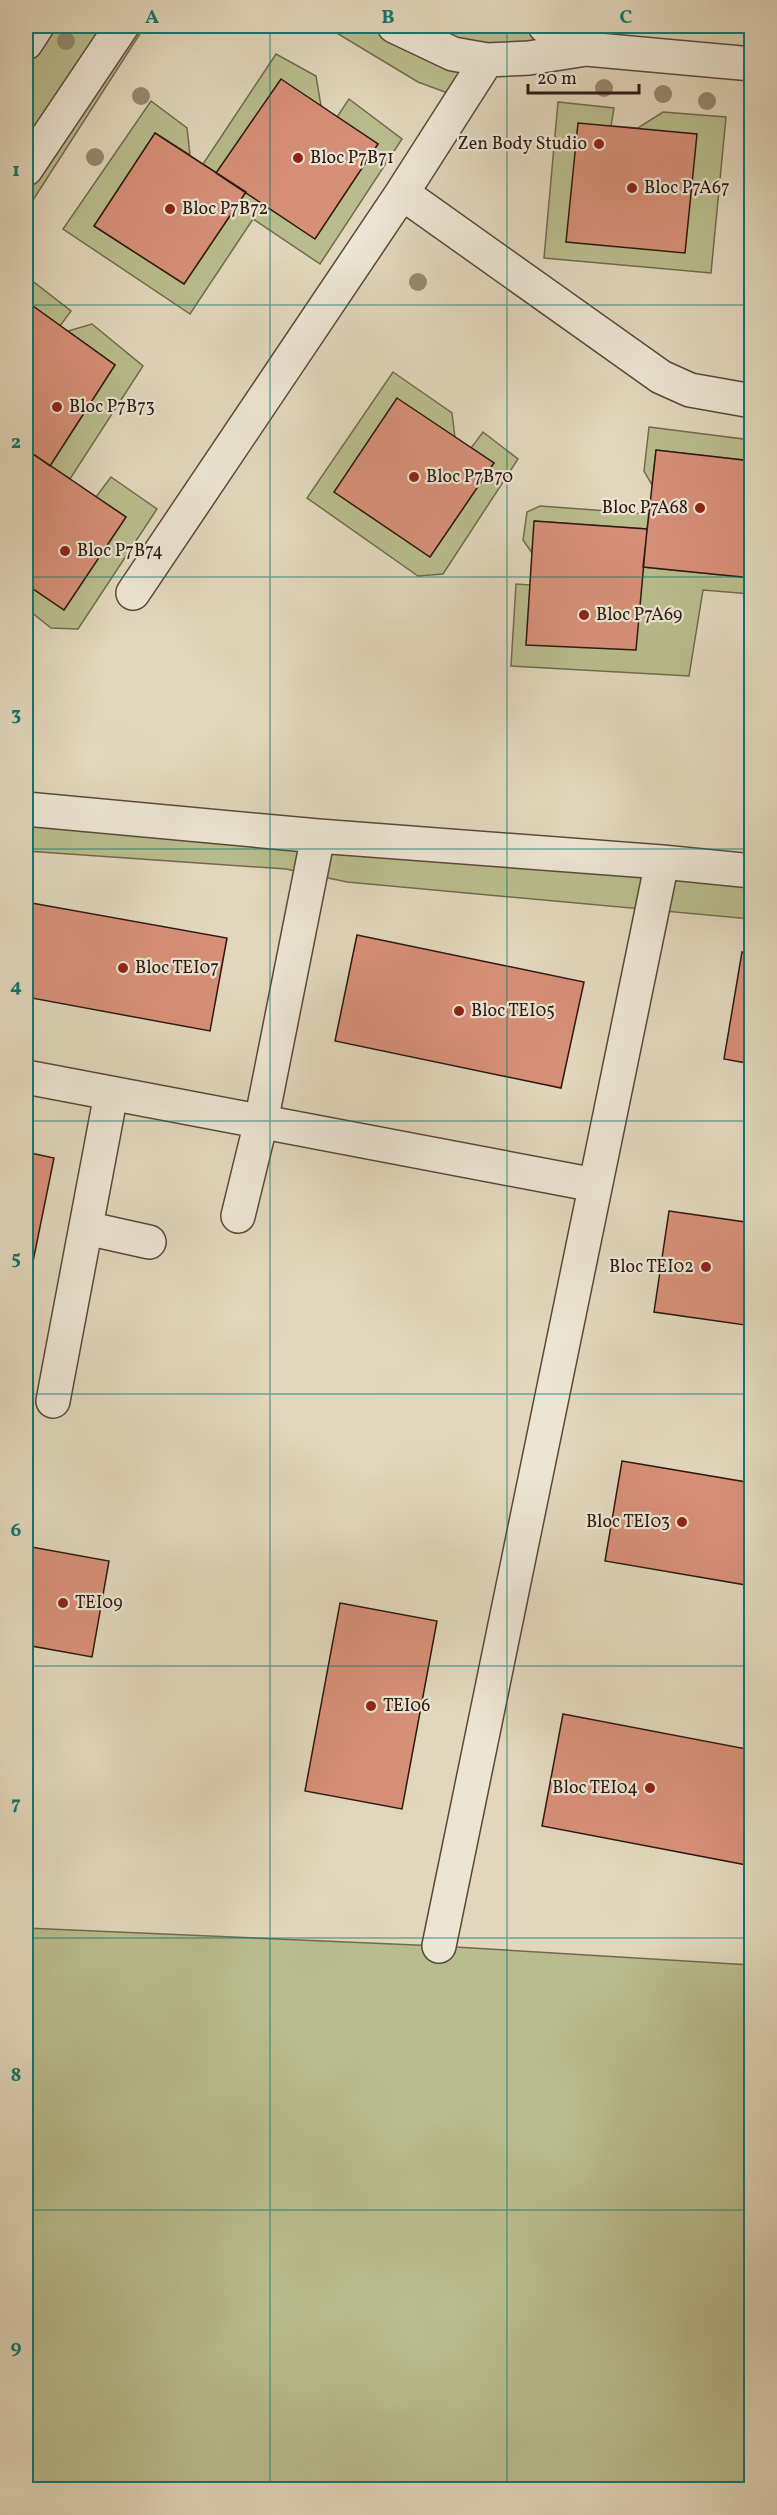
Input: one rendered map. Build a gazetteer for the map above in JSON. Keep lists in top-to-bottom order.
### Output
{
  "places": [
    "Zen Body Studio",
    "Bloc P7B71",
    "Bloc P7A67",
    "Bloc P7B72",
    "Bloc P7B73",
    "Bloc P7B70",
    "Bloc P7A68",
    "Bloc P7B74",
    "Bloc P7A69",
    "Bloc TEI07",
    "Bloc TEI05",
    "Bloc TEI02",
    "Bloc TEI03",
    "TEI09",
    "TEI06",
    "Bloc TEI04"
  ],
  "scale_bar": "20 m",
  "grid": {
    "columns": ["A", "B", "C"],
    "rows": [
      "1",
      "2",
      "3",
      "4",
      "5",
      "6",
      "7",
      "8",
      "9"
    ]
  }
}
